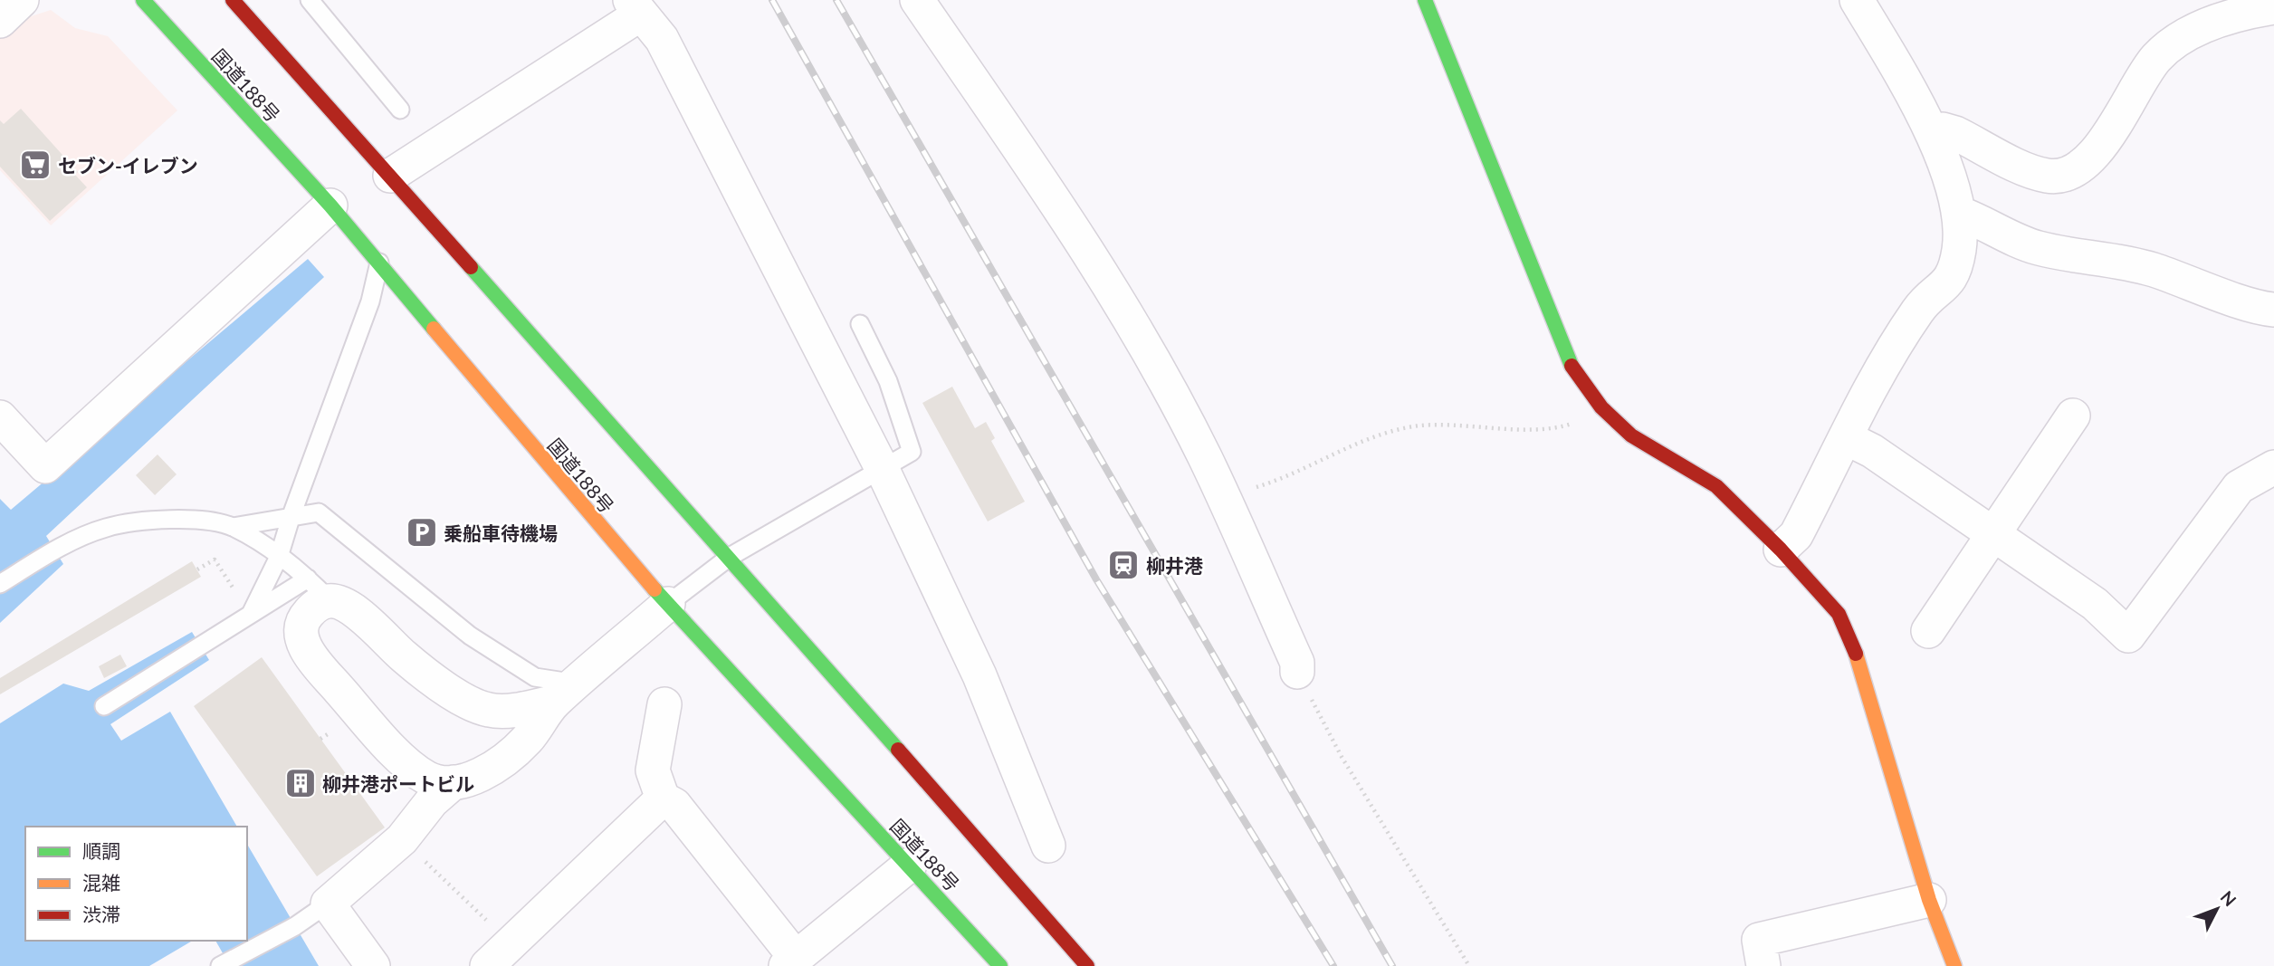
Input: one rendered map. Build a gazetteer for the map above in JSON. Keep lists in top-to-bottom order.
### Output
{
  "streets": {
    "main road": ["国道188号"]
  },
  "places": {
    "supermarket": ["セブン-イレブン"],
    "parking": ["乗船車待機場"],
    "station": ["柳井港"],
    "building": ["柳井港ポートビル"]
  },
  "legend": ["順調", "混雑", "渋滞"],
  "north": "top right"
}
